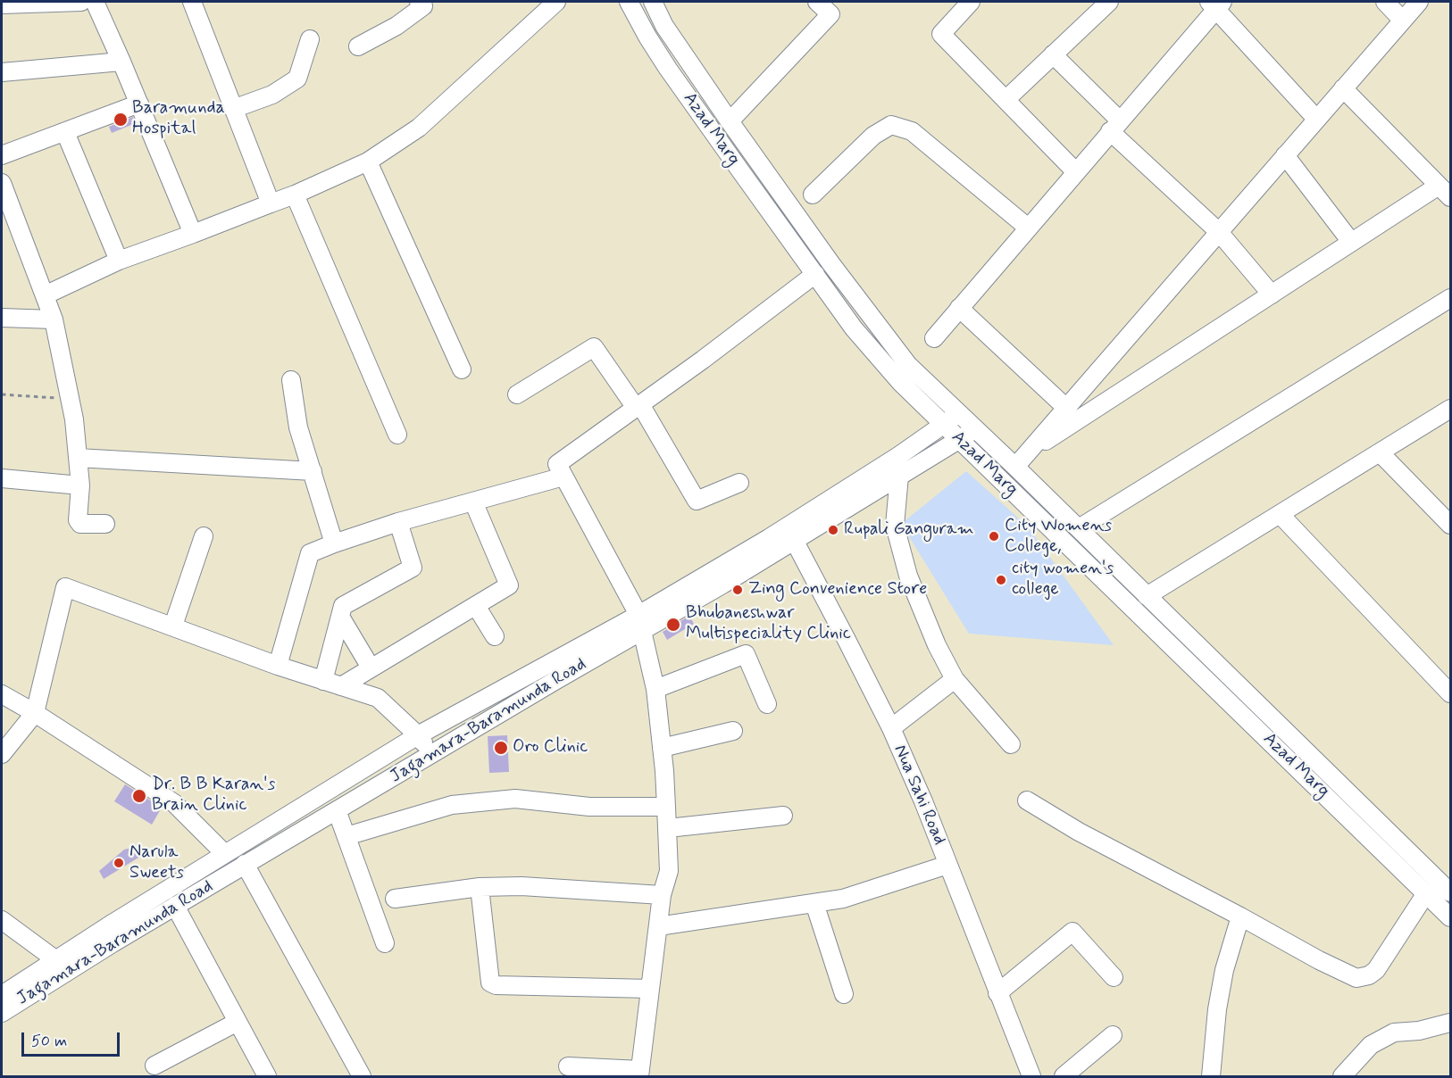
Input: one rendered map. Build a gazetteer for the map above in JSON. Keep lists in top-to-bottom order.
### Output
{
  "streets": {
    "street": ["Azad Marg", "Jagamara-Baramunda Road", "Nua Sahi Road"]
  },
  "crossings": [
    ["Azad Marg", "Jagamara-Baramunda Road"]
  ],
  "places": [
    "Baramunda Hospital",
    "Rupali Ganguram",
    "City Womens College,",
    "city women's college",
    "Zing Convenience Store",
    "Bhubaneshwar Multispeciality Clinic",
    "Oro Clinic",
    "Dr. B B Karan's Brain Clinic",
    "Narula Sweets"
  ],
  "scale_bar": "50 m"
}
